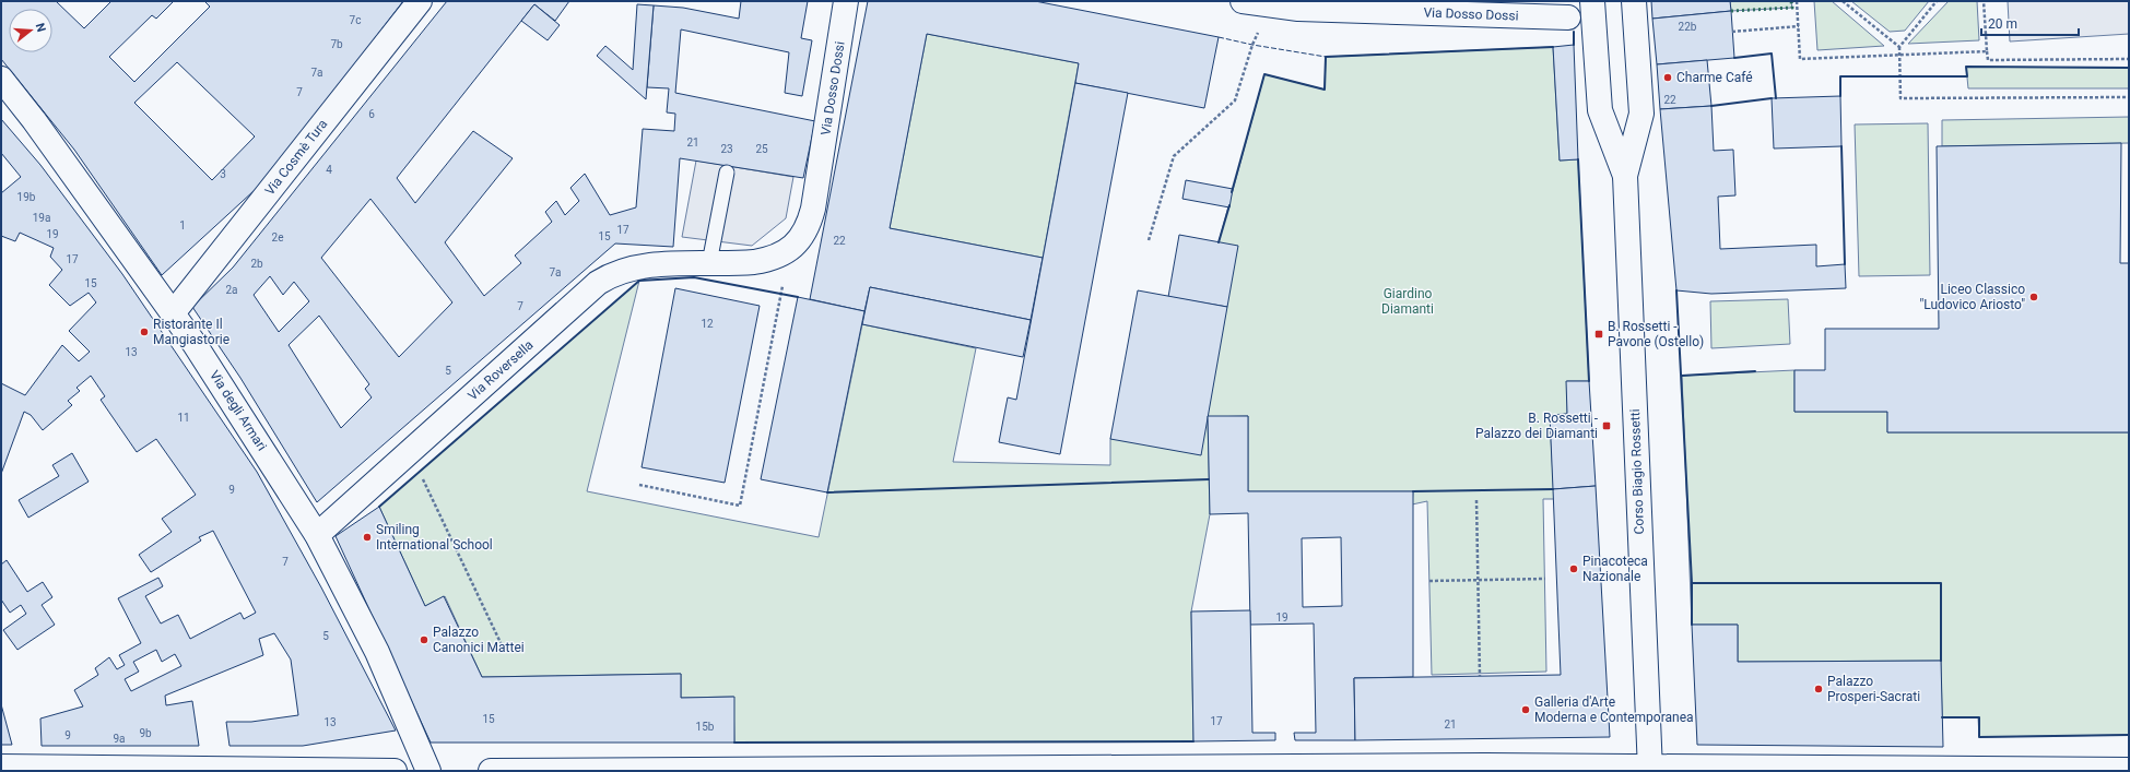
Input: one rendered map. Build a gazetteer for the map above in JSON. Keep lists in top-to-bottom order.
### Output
{
  "streets": {
    "street": [
      "Via Dosso Dossi",
      "Via Cosmè Tura",
      "Via Roversella",
      "Via degli Armari",
      "Corso Biagio Rossetti"
    ]
  },
  "crossings": [
    ["Via Dosso Dossi", "Via Roversella"],
    ["Via Cosmè Tura", "Via degli Armari"],
    ["Via Roversella", "Via degli Armari"]
  ],
  "parks": ["Giardino Diamanti"],
  "places": {
    "other": [
      "Charme Café",
      "Liceo Classico \"Ludovico Ariosto\"",
      "Ristorante Il Mangiastorie",
      "Smiling International School",
      "Pinacoteca Nazionale",
      "Palazzo Canonici Mattei",
      "Palazzo Prosperi-Sacrati",
      "Galleria d'Arte Moderna e Contemporanea"
    ],
    "transit": ["B. Rossetti - Pavone (Ostello)", "B. Rossetti - Palazzo dei Diamanti"]
  },
  "house_numbers": [
    "7c",
    "22b",
    "7b",
    "7a",
    "7",
    "22",
    "6",
    "21",
    "23",
    "25",
    "4",
    "3",
    "19b",
    "19a",
    "1",
    "17",
    "19",
    "15",
    "2e",
    "22",
    "17",
    "2b",
    "7a",
    "15",
    "2a",
    "7",
    "12",
    "13",
    "5",
    "11",
    "9",
    "7",
    "19",
    "5",
    "15",
    "17",
    "13",
    "21",
    "15b",
    "9b",
    "9",
    "9a"
  ],
  "scale_bar": "20 m",
  "north": "right"
}
